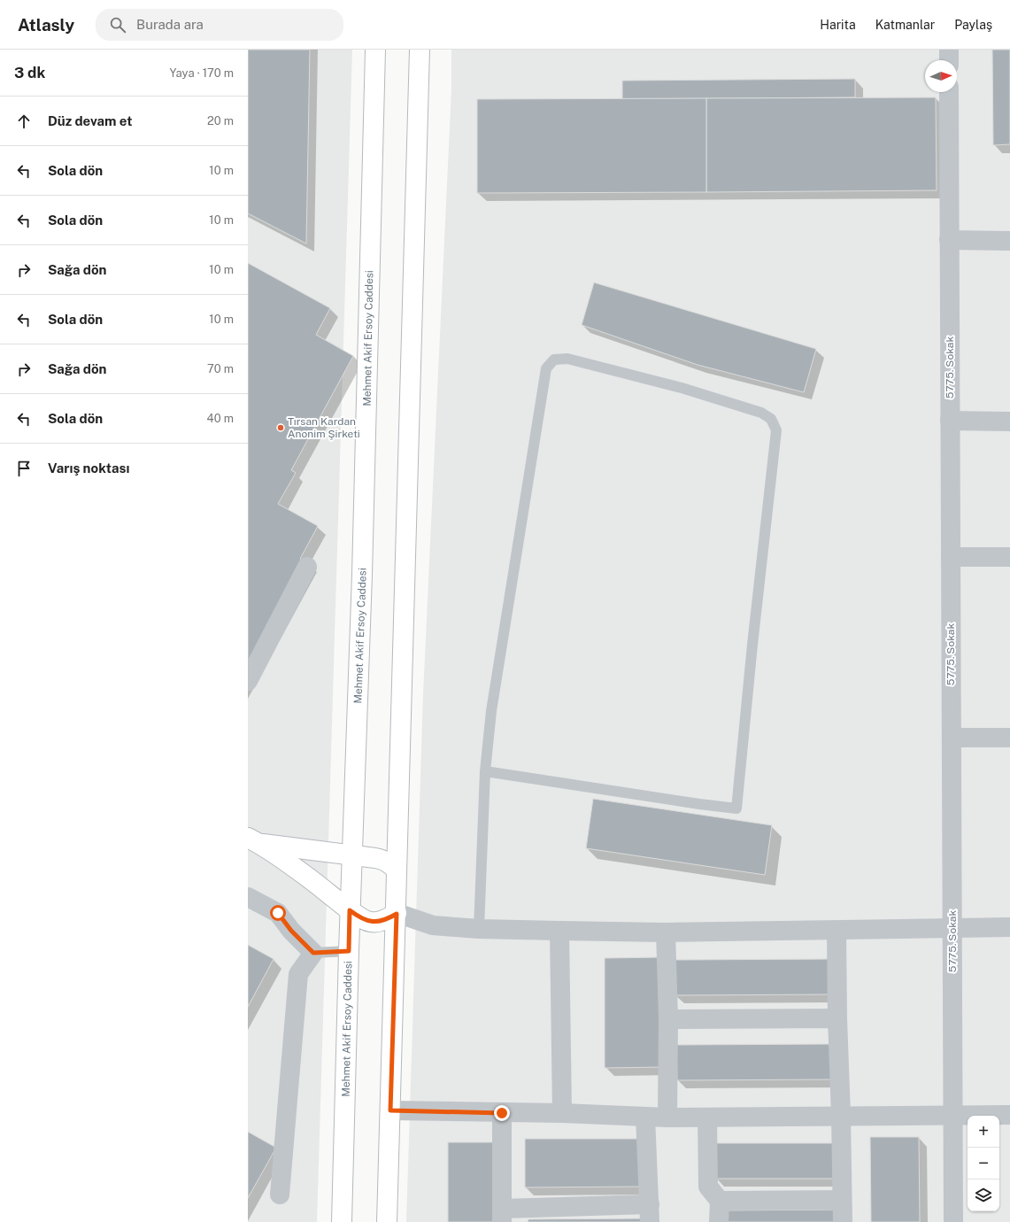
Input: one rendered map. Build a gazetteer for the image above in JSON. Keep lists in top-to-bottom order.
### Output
{
  "streets": {
    "main road": ["Mehmet Akif Ersoy Caddesi"],
    "street": ["5775. Sokak"]
  },
  "places": ["Tırsan Kardan Anonim Şirketi"],
  "north": "right",
  "page": {
    "header": "Atlasly",
    "search": "Burada ara",
    "nav": ["Harita", "Katmanlar", "Paylaş"],
    "heading": ["3 dk", "Yaya · 170 m"],
    "list": [
      ["Düz devam et", "20 m"],
      ["Sola dön", "10 m"],
      ["Sola dön", "10 m"],
      ["Sağa dön", "10 m"],
      ["Sola dön", "10 m"],
      ["Sağa dön", "70 m"],
      ["Sola dön", "40 m"],
      "Varış noktası"
    ],
    "map_buttons": ["+", "−"]
  }
}
